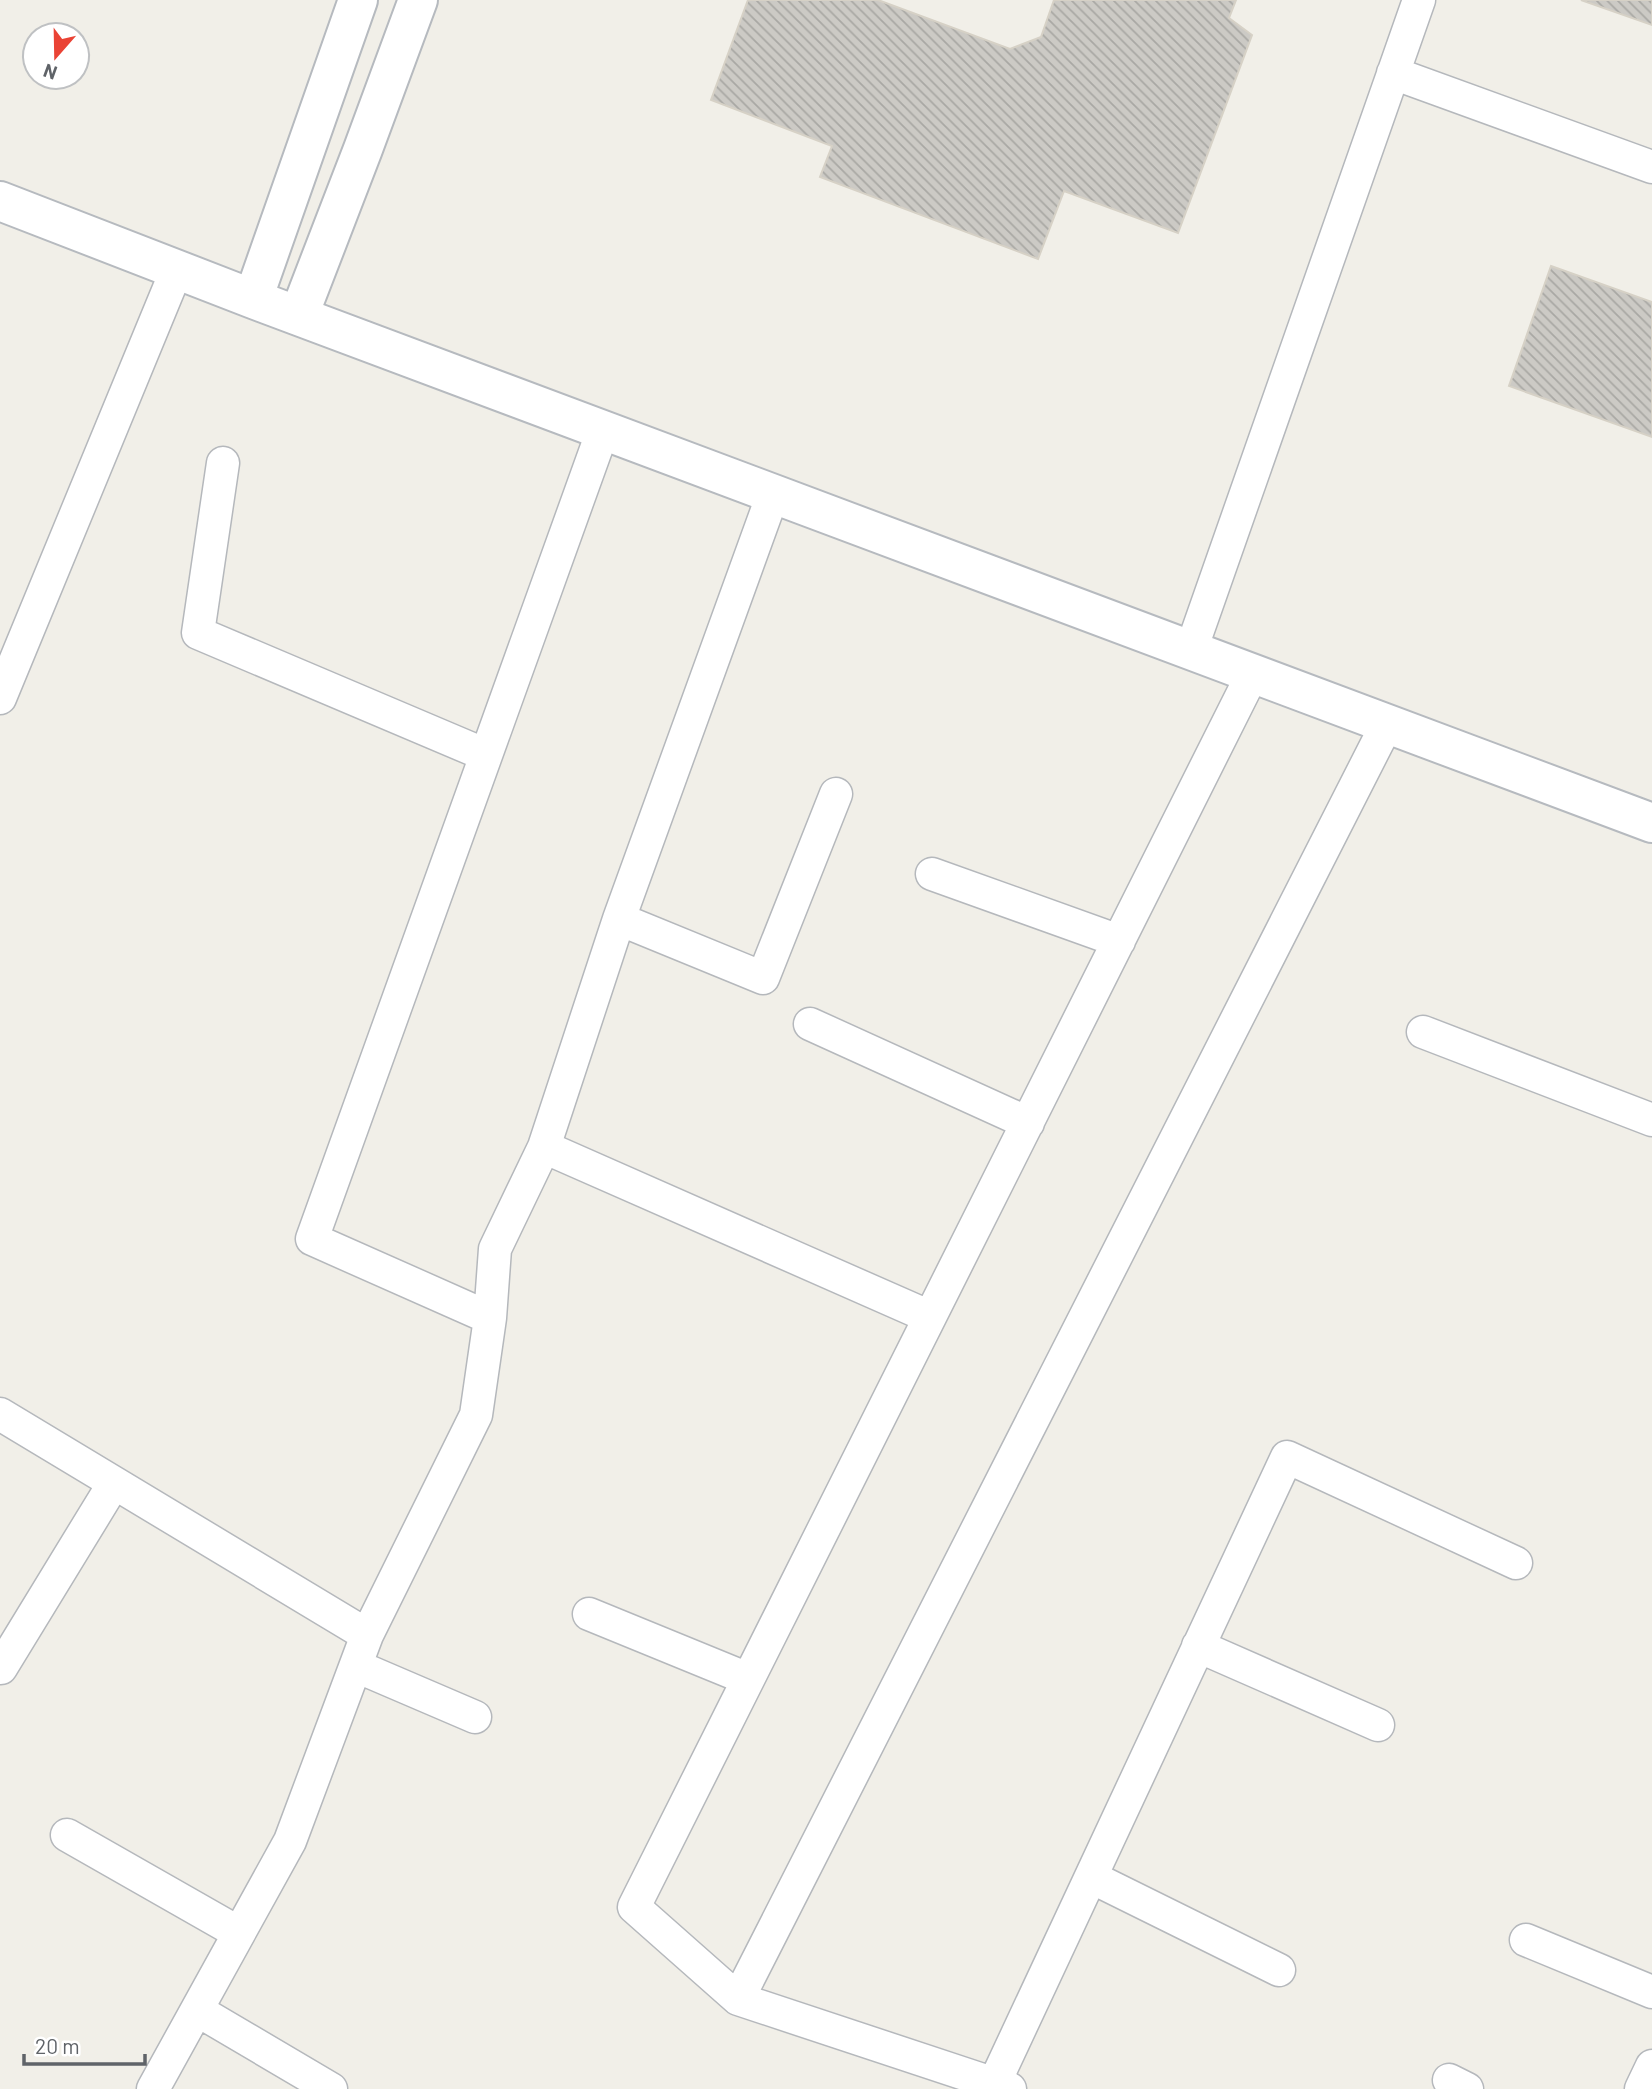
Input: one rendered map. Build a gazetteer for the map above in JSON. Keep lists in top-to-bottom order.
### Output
{
  "scale_bar": "20 m",
  "north": "bottom"
}
